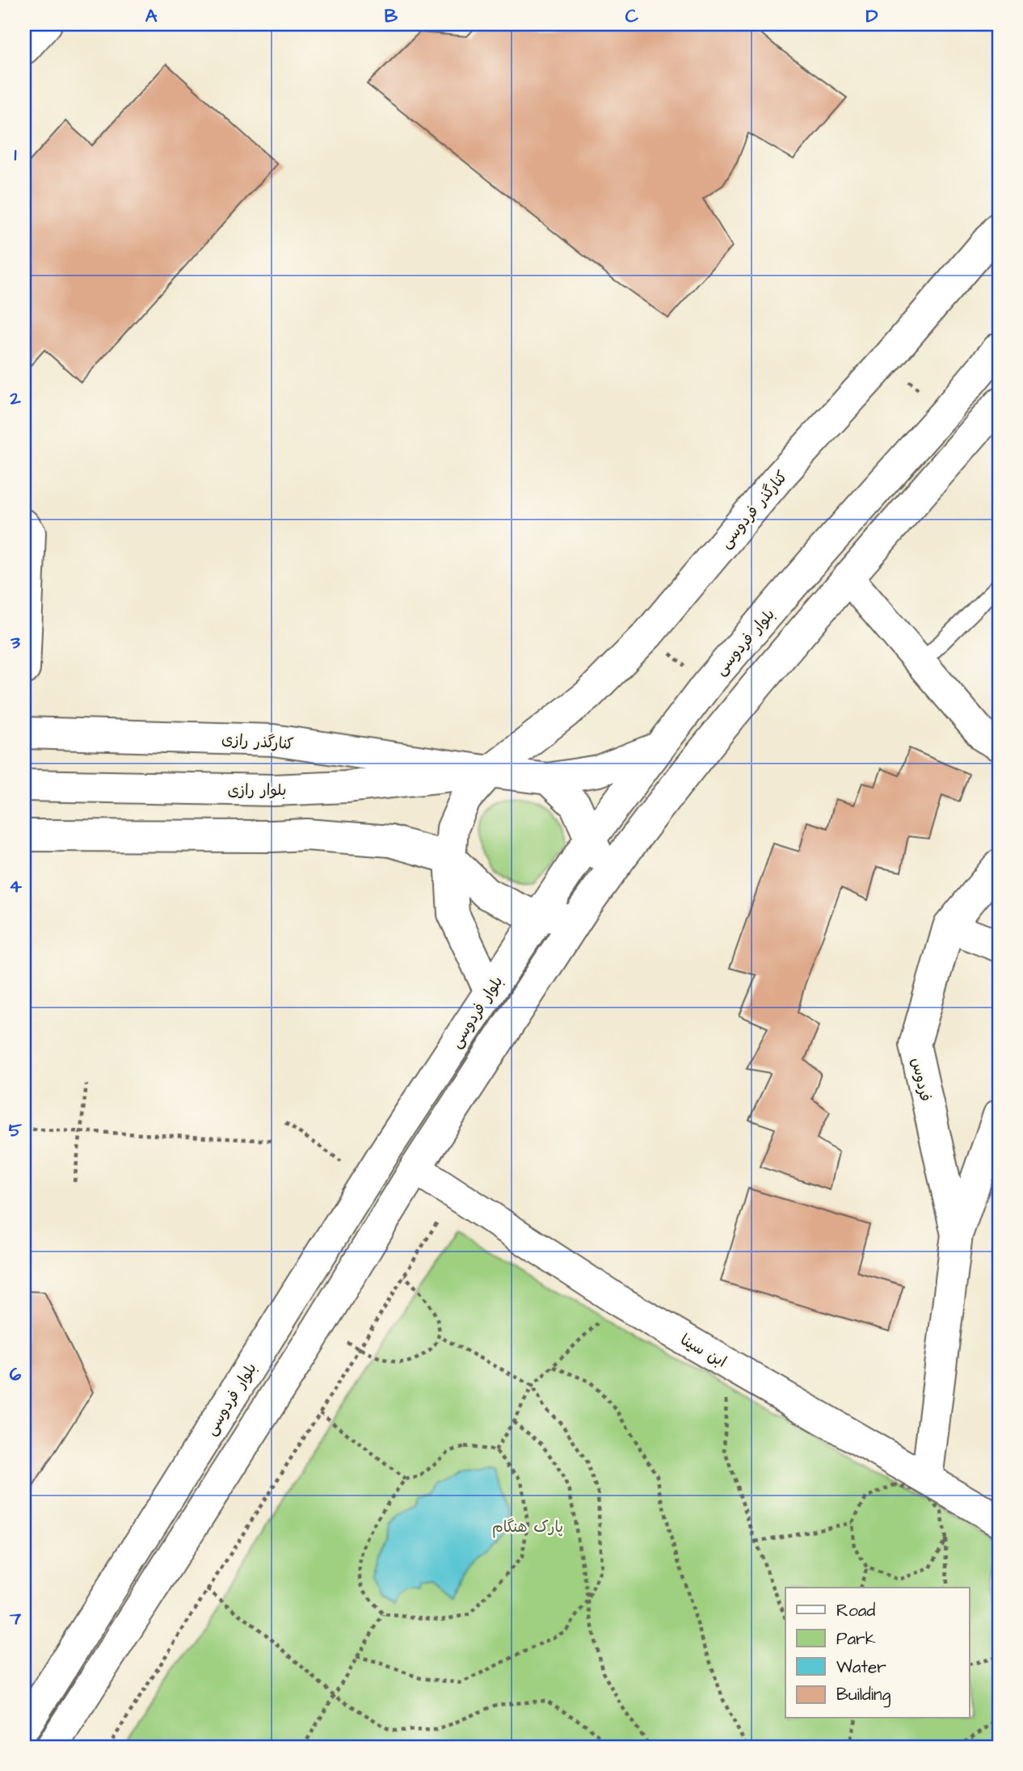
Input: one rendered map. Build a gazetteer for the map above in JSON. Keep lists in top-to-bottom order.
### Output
{
  "streets": {
    "main road": [
      "کنارگذر فردوسی",
      "بلوار فردوسی",
      "کنارگذر رازی",
      "بلوار رازی",
      "فردوس",
      "ابن سینا"
    ]
  },
  "crossings": [
    ["کنارگذر فردوسی", "بلوار فردوسی"],
    ["کنارگذر فردوسی", "کنارگذر رازی"],
    ["کنارگذر فردوسی", "بلوار رازی"],
    ["بلوار فردوسی", "کنارگذر رازی"],
    ["بلوار فردوسی", "بلوار رازی"],
    ["بلوار فردوسی", "ابن سینا"],
    ["کنارگذر رازی", "بلوار رازی"],
    ["فردوس", "ابن سینا"]
  ],
  "parks": ["پارک هنگام"],
  "legend": [
    "Road",
    "Park",
    "Water",
    "Building"
  ],
  "grid": {
    "columns": [
      "A",
      "B",
      "C",
      "D"
    ],
    "rows": [
      "1",
      "2",
      "3",
      "4",
      "5",
      "6",
      "7"
    ]
  }
}
